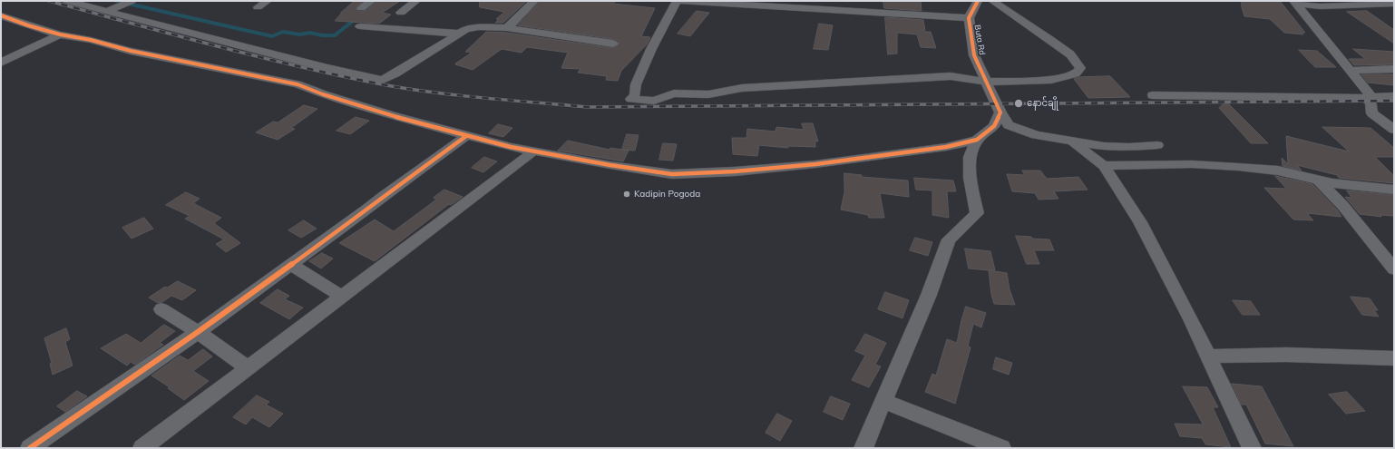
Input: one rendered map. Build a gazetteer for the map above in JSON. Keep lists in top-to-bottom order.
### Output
{
  "streets": {
    "street": ["Buta Rd"]
  },
  "places": ["နောင်ချို", "Kadipin Pogoda"]
}
